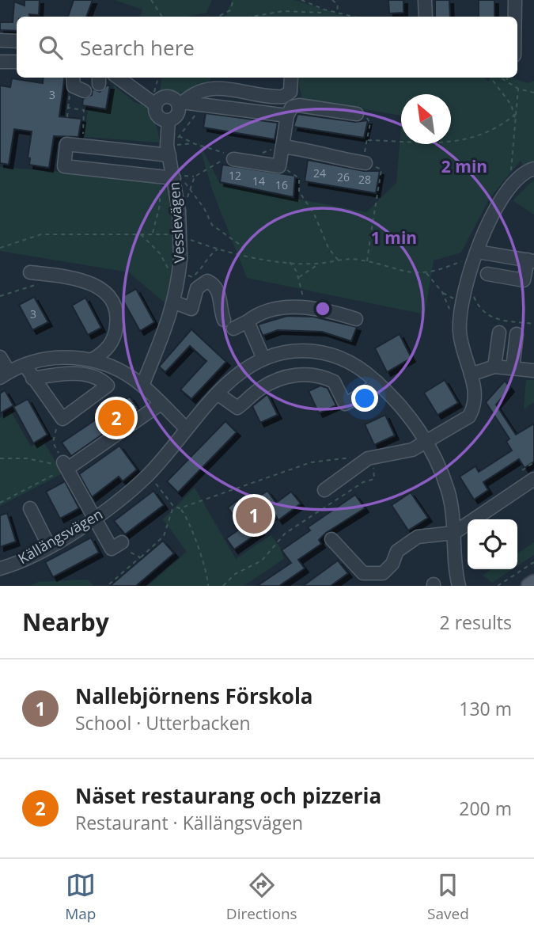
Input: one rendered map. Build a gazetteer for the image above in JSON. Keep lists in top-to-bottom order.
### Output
{
  "streets": {
    "street": ["Vesslevägen", "Källängsvägen"]
  },
  "house_numbers": [
    "3",
    "24",
    "12",
    "26",
    "28",
    "14",
    "16",
    "3"
  ],
  "north": "top left",
  "page": {
    "search": "Search here",
    "pins": ["2", "1"],
    "heading": ["Nearby", "2 results"],
    "list": [
      {
        "mark": "1",
        "name": "Nallebjörnens Förskola",
        "note": "School · Utterbacken",
        "value": "130 m"
      },
      {
        "mark": "2",
        "name": "Näset restaurang och pizzeria",
        "note": "Restaurant · Källängsvägen",
        "value": "200 m"
      }
    ],
    "nav": ["Map", "Directions", "Saved"]
  },
  "rings": ["2 min", "1 min"]
}
